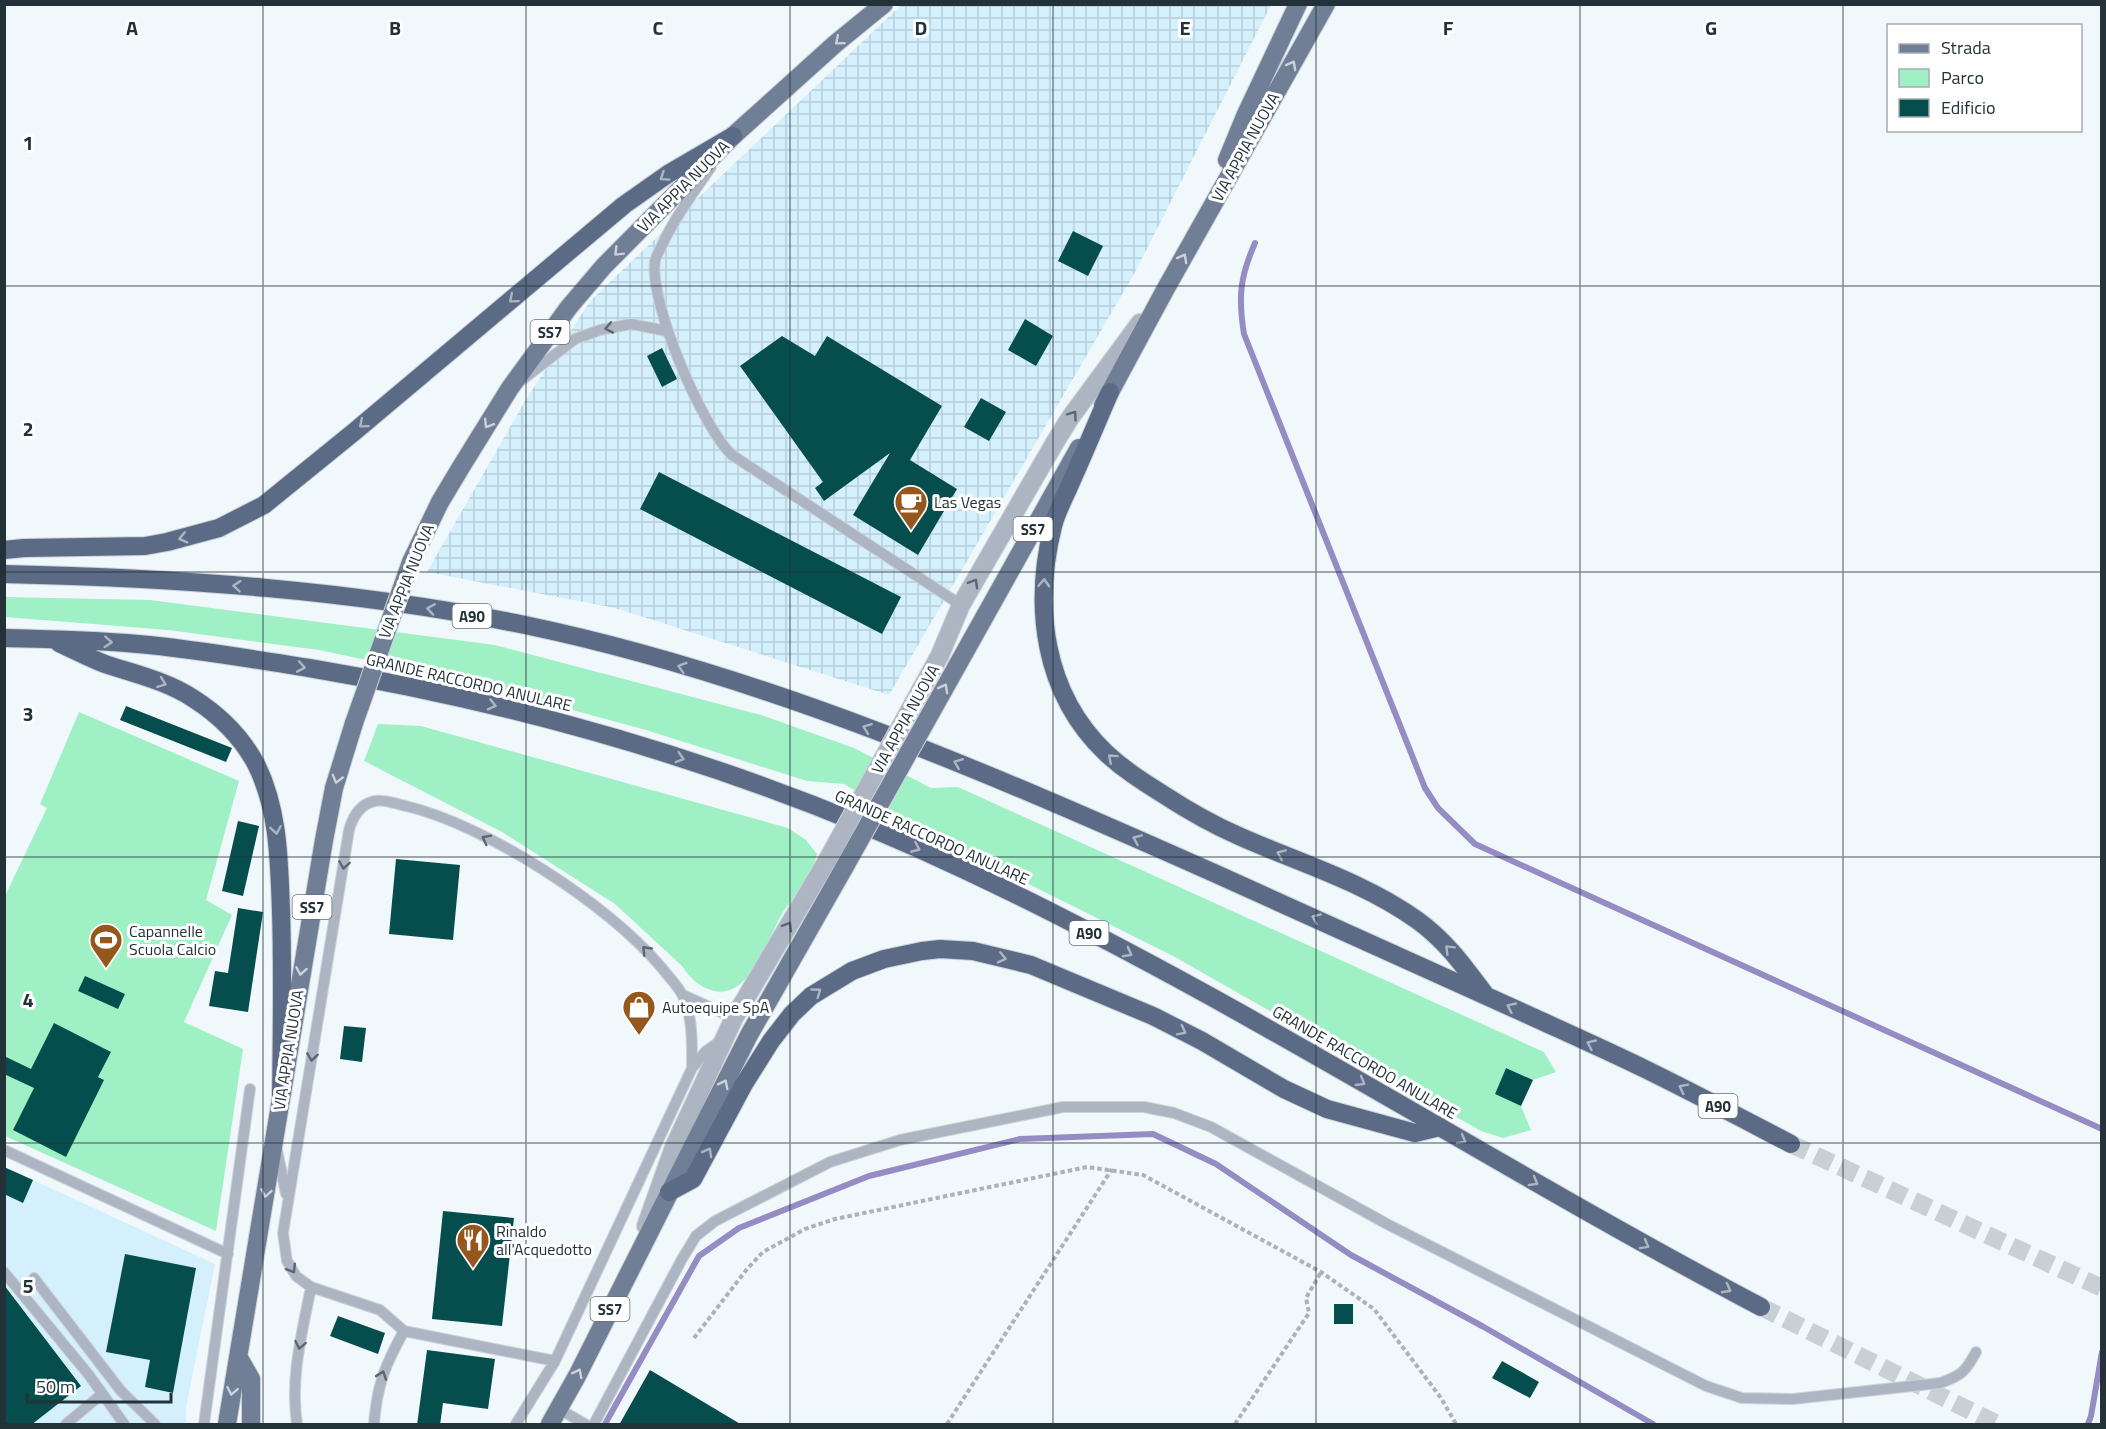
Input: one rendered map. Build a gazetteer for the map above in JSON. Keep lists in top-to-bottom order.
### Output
{
  "streets": {
    "highway": ["A90", "GRANDE RACCORDO ANULARE"],
    "main road": ["VIA APPIA NUOVA", "SS7"]
  },
  "places": {
    "cafe": ["Las Vegas"],
    "sports": ["Capannelle Scuola Calcio"],
    "shop": ["Autoequipe SpA"],
    "restaurant": ["Rinaldo all'Acquedotto"]
  },
  "legend": ["Strada", "Parco", "Edificio"],
  "scale_bar": "50 m",
  "grid": {
    "columns": [
      "A",
      "B",
      "C",
      "D",
      "E",
      "F",
      "G"
    ],
    "rows": [
      "1",
      "2",
      "3",
      "4",
      "5"
    ]
  }
}
